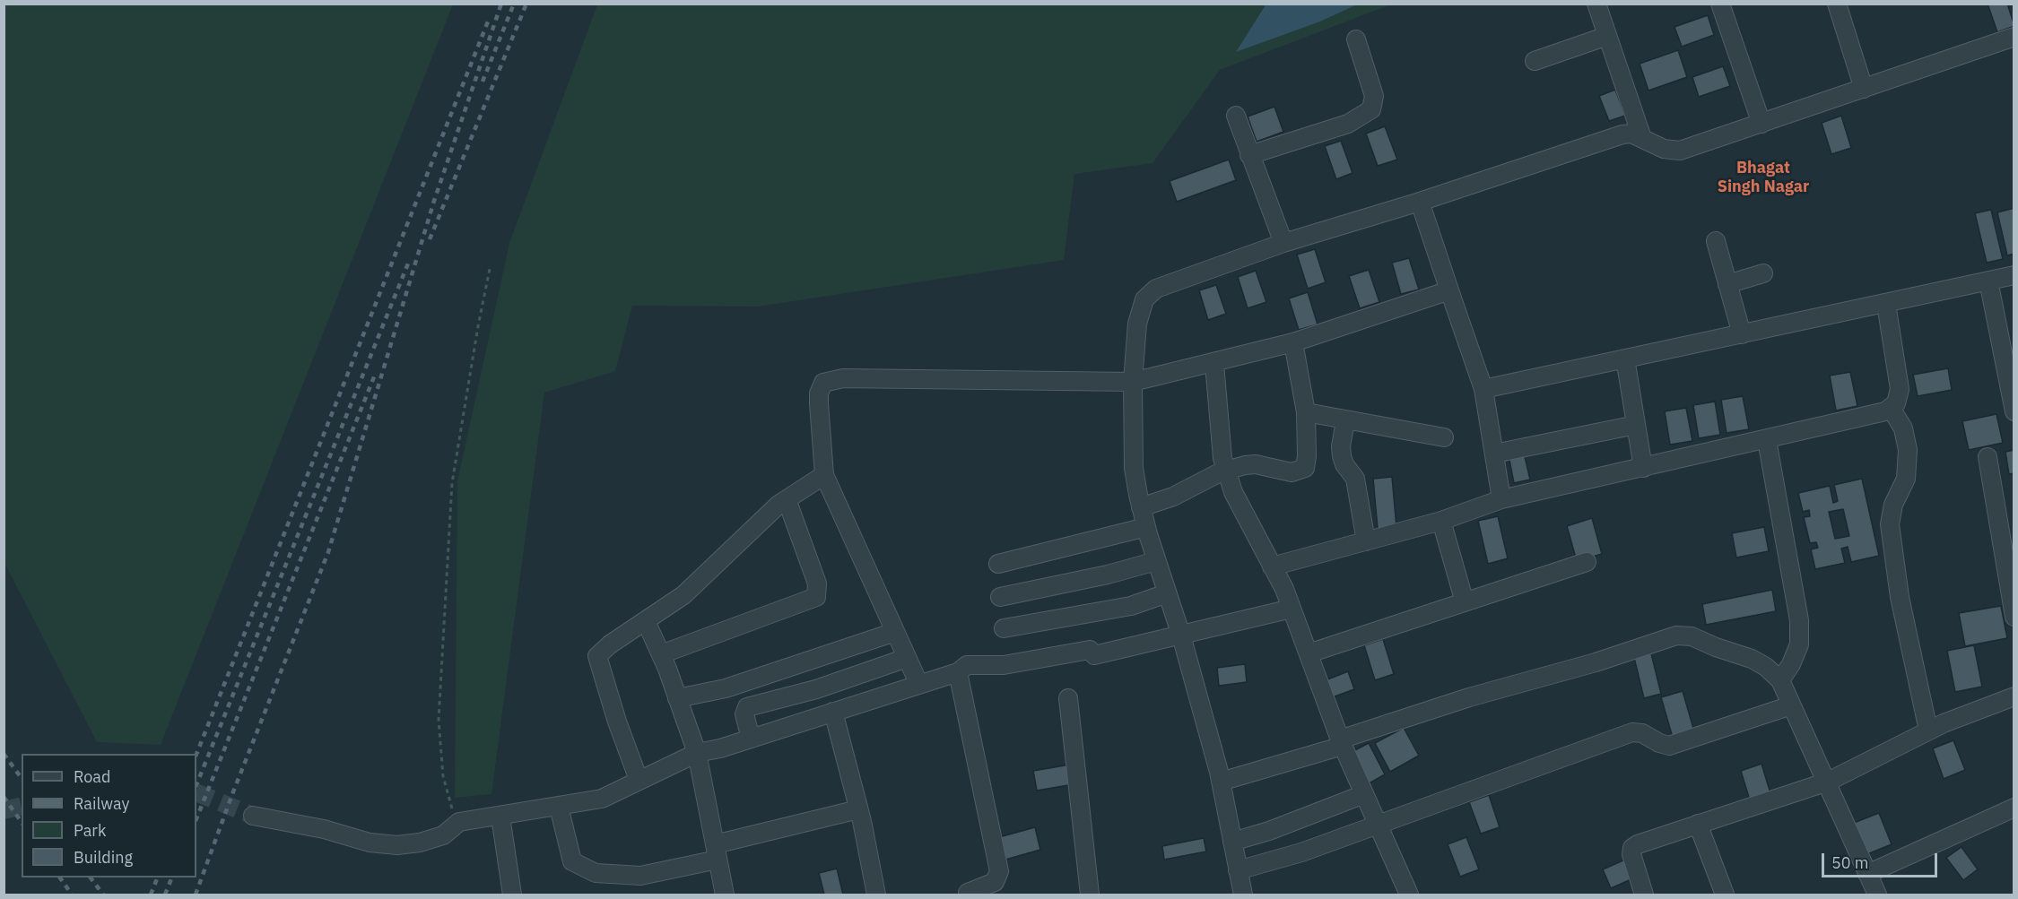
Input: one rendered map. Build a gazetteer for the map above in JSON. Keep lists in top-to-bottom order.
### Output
{
  "districts": ["Bhagat Singh Nagar"],
  "legend": [
    "Road",
    "Railway",
    "Park",
    "Building"
  ],
  "scale_bar": "50 m"
}
